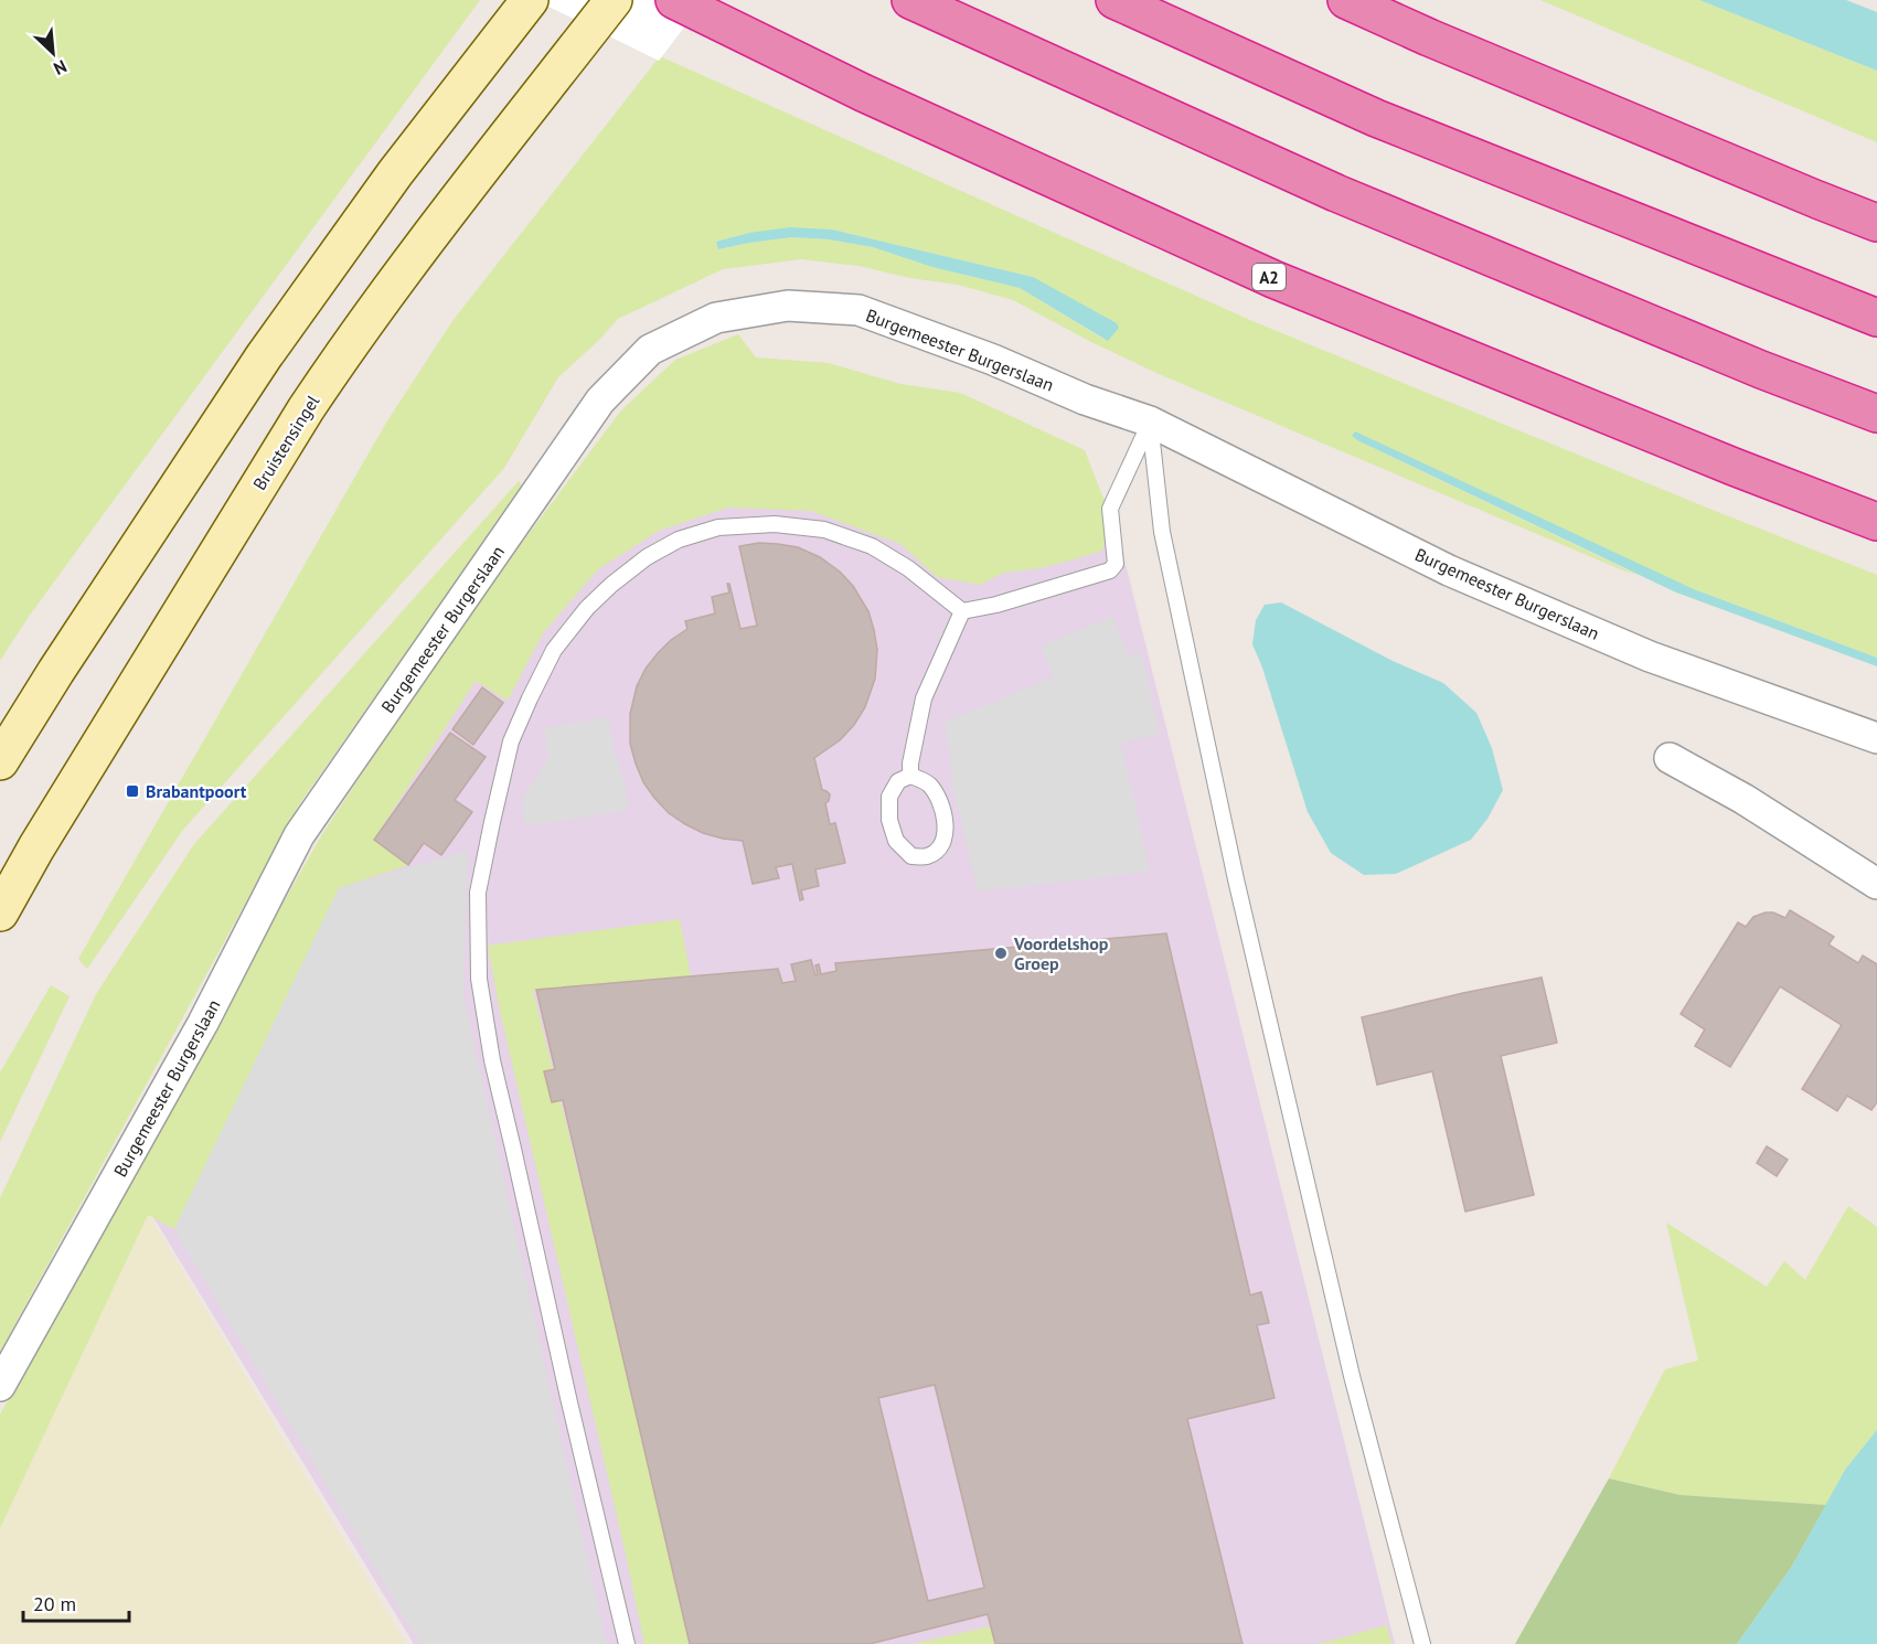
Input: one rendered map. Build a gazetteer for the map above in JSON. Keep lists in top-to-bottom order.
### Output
{
  "streets": {
    "highway": ["A2"],
    "main road": ["Bruistensingel"],
    "street": ["Burgemeester Burgerslaan"]
  },
  "places": {
    "transit": ["Brabantpoort"],
    "other": ["Voordelshop Groep"]
  },
  "scale_bar": "20 m",
  "north": "bottom right"
}
